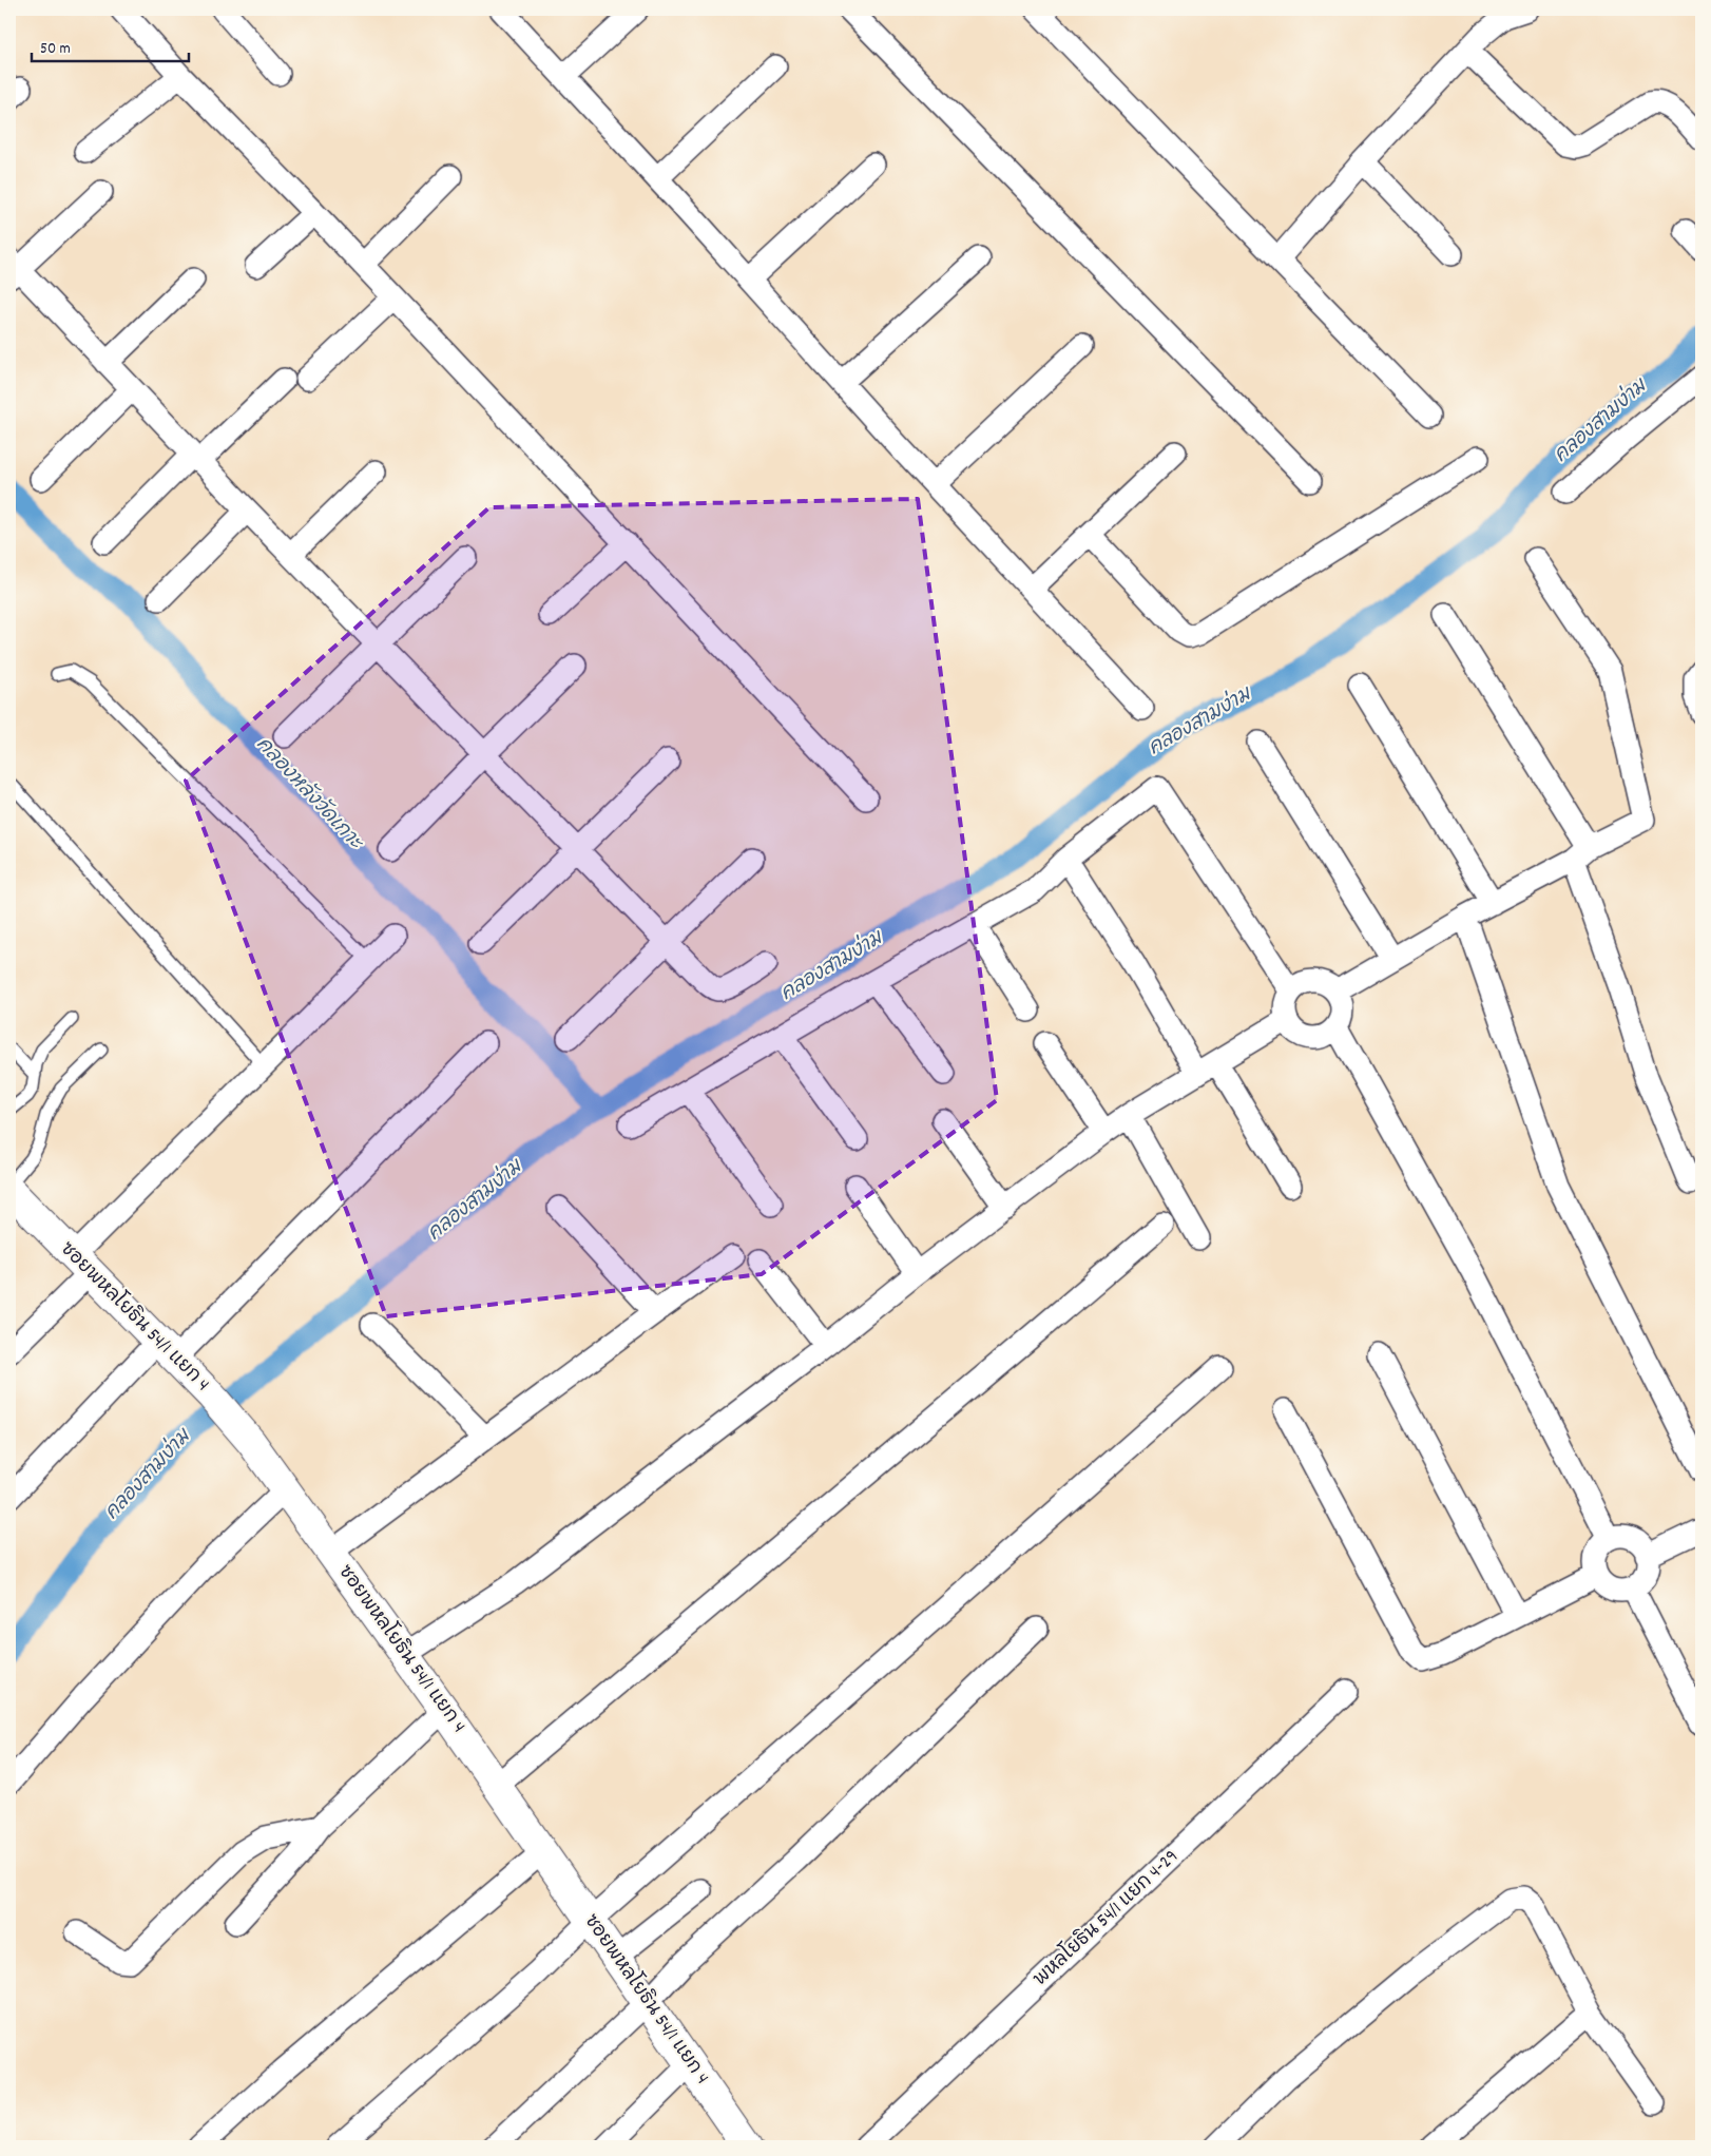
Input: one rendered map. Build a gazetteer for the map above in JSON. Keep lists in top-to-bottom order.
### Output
{
  "streets": {
    "street": ["ซอยพหลโยธิน 54/1 แยก 4", "พหลโยธิน 54/1 แยก 4-29"]
  },
  "water": ["คลองสามง่าม", "คลองหลังวัดเกาะ"],
  "scale_bar": "50 m"
}
